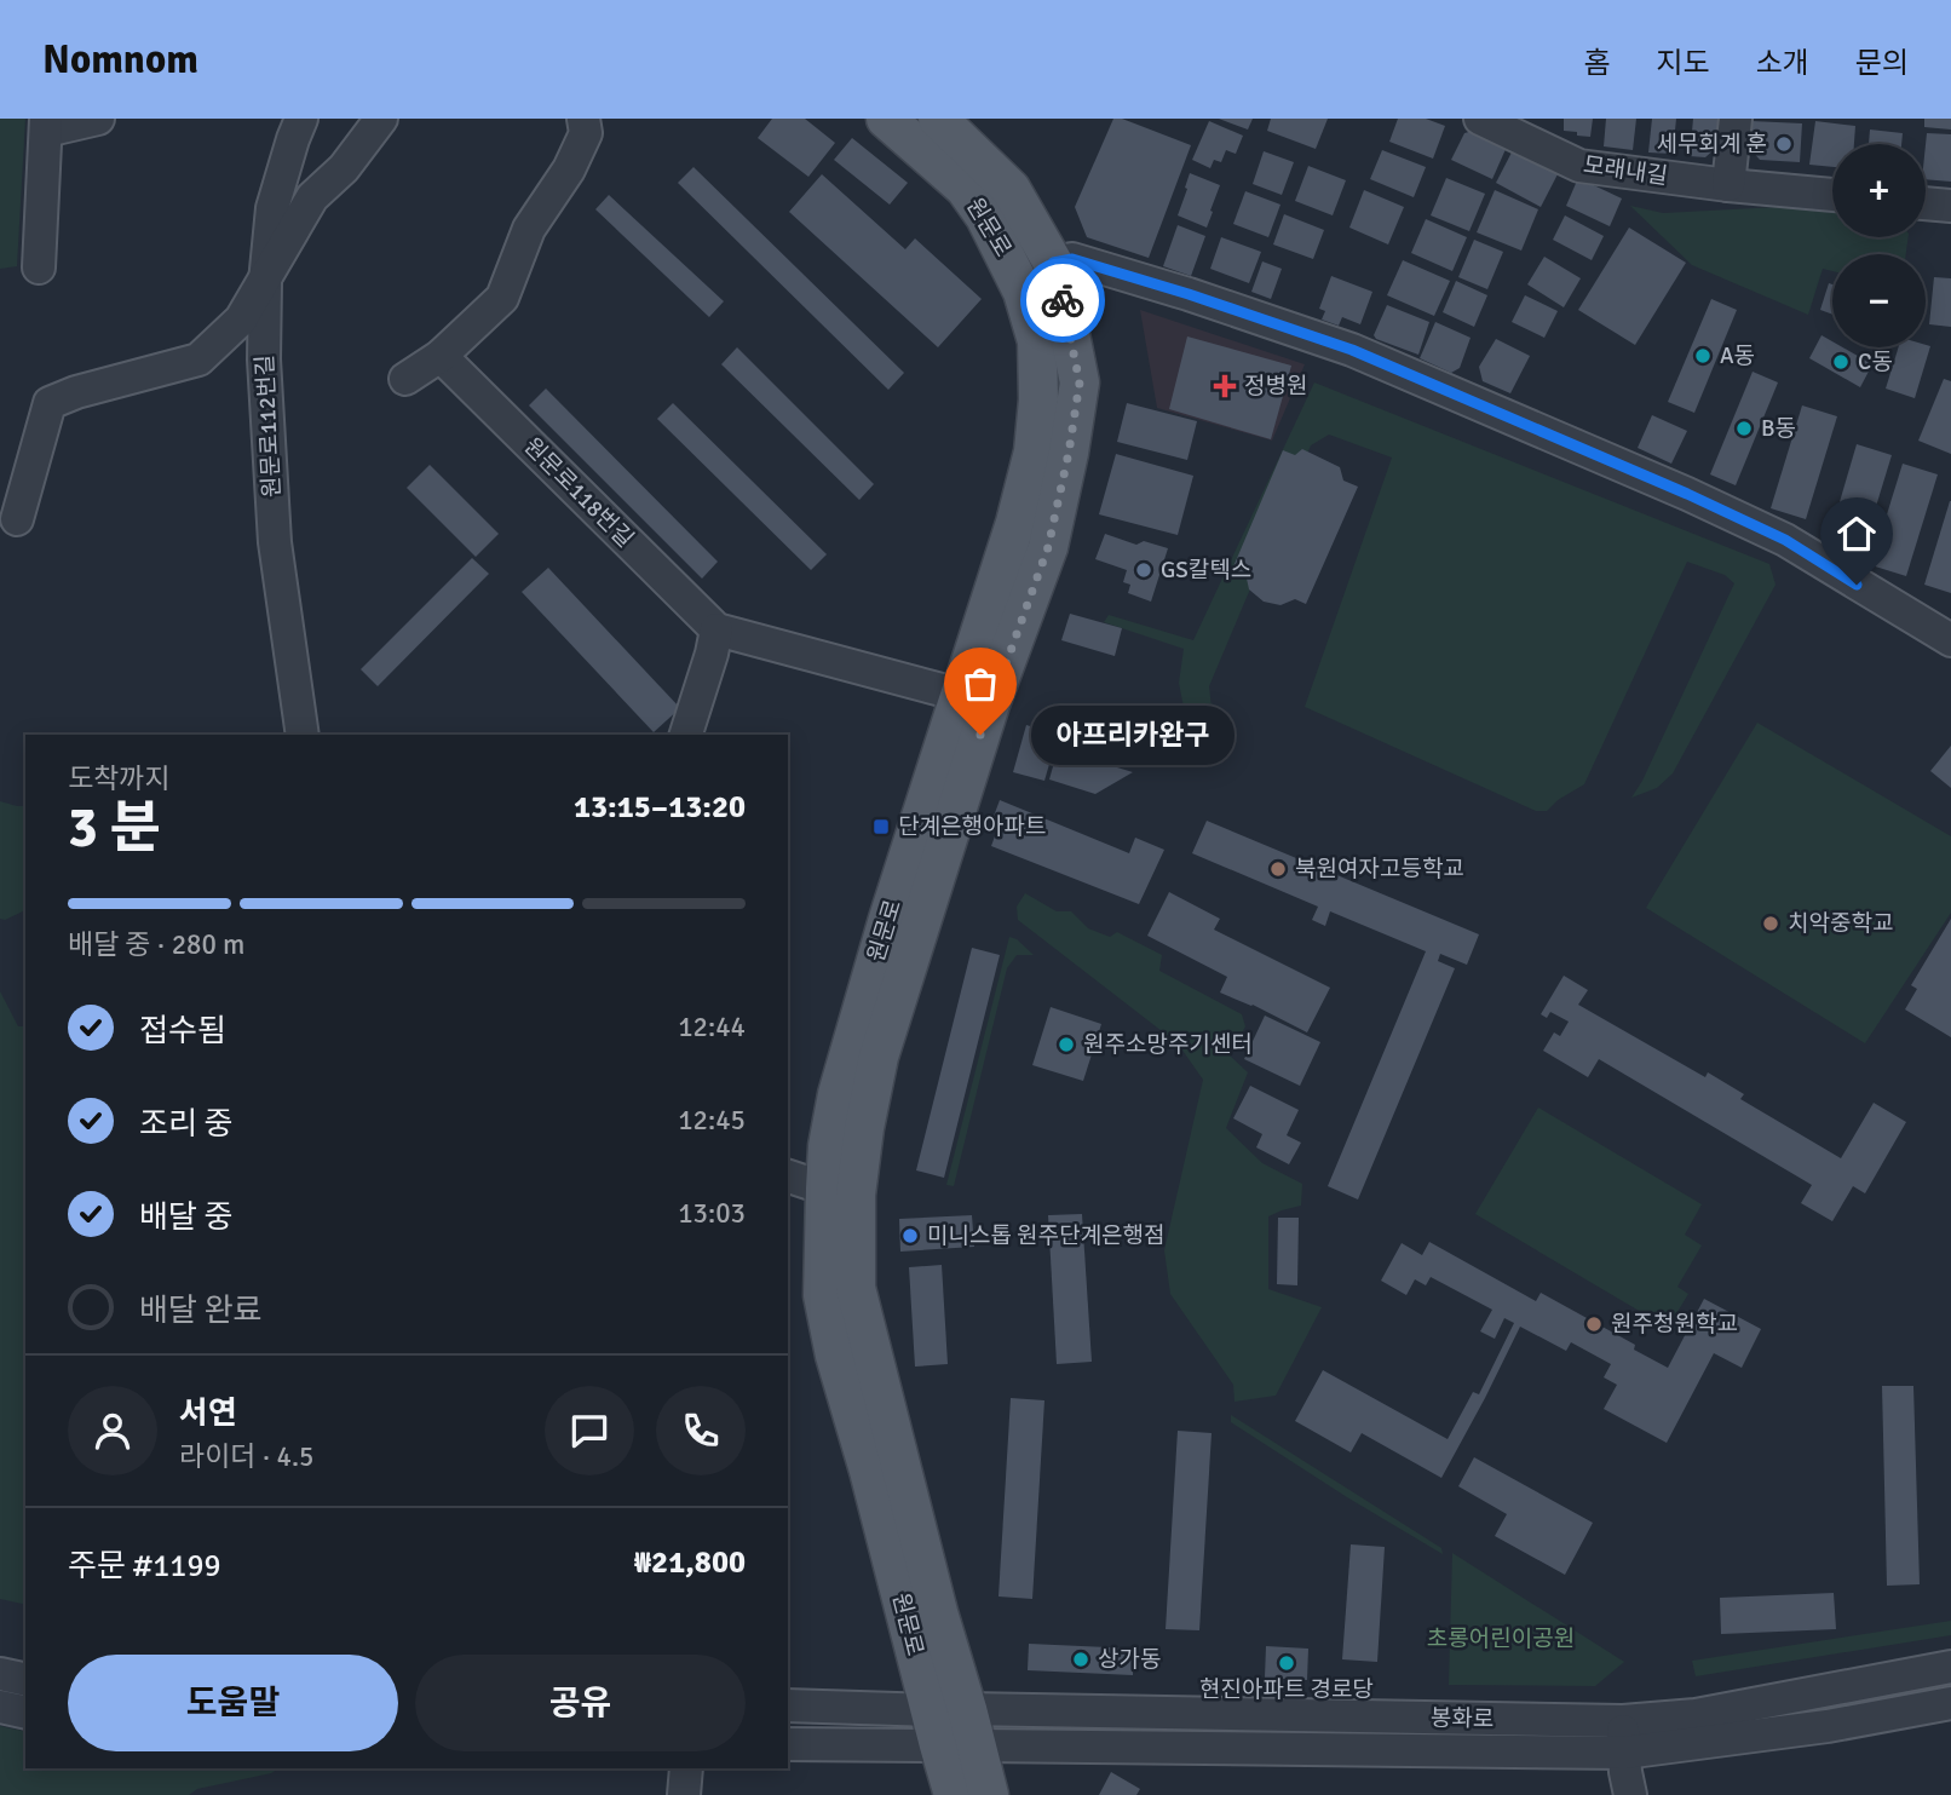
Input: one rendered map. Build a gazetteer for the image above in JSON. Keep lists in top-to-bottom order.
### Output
{
  "streets": {
    "main road": ["원문로"],
    "street": [
      "모래내길",
      "원문로112번길",
      "원문로118번길",
      "봉화로"
    ]
  },
  "crossings": [
    ["원문로", "봉화로"]
  ],
  "parks": ["초롱어린이공원"],
  "places": {
    "other": [
      "세무회계 훈",
      "A동",
      "C동",
      "B동",
      "GS칼텍스",
      "아프리카완구",
      "북원여자고등학교",
      "치악중학교",
      "원주소망주기센터",
      "미니스톱 원주단계은행점",
      "원주청원학교",
      "상가동",
      "현진아파트 경로당"
    ],
    "health": ["정병원"],
    "transit": ["단계은행아파트"]
  },
  "page": {
    "header": "Nomnom",
    "nav": [
      "홈",
      "지도",
      "소개",
      "문의"
    ],
    "map_buttons": ["+", "−"],
    "bubble": "아프리카완구",
    "heading": ["3 분", "도착까지", "13:15–13:20"],
    "panel": [
      "서연",
      "라이더 · 4.5",
      "주문 #1199",
      "₩21,800"
    ],
    "bar": "배달 중 · 280 m",
    "list": [
      ["접수됨", "12:44"],
      ["조리 중", "12:45"],
      ["배달 중", "13:03"],
      "배달 완료"
    ],
    "buttons": ["도움말", "공유"]
  }
}
